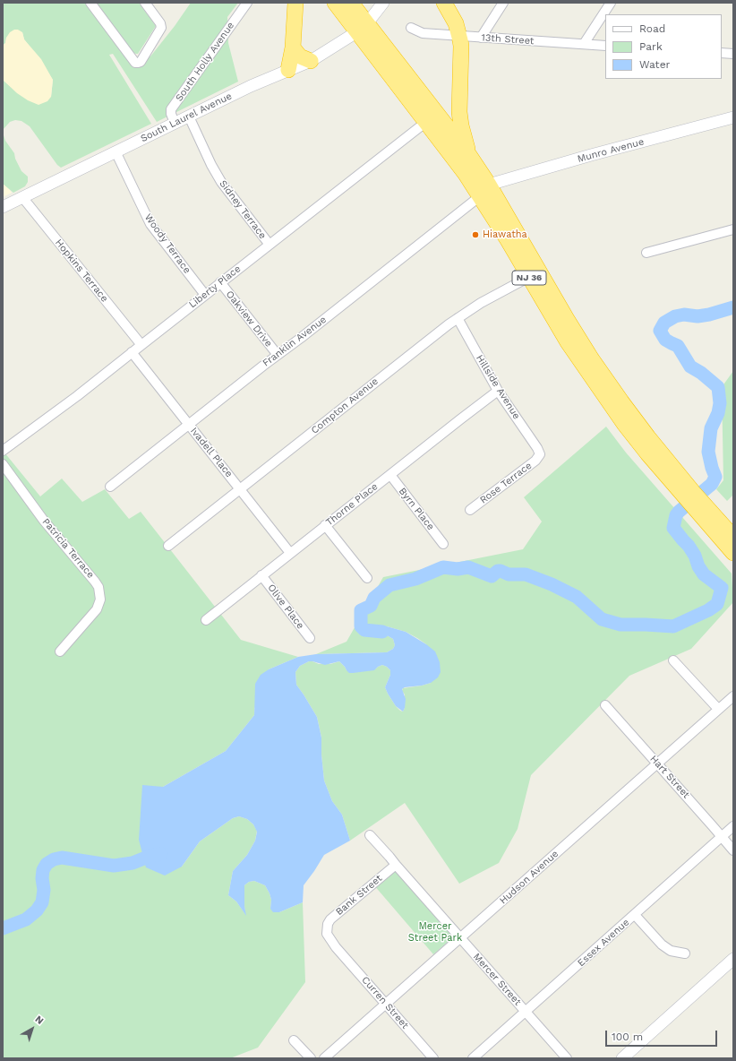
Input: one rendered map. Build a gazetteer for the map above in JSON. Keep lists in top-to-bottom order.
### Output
{
  "streets": {
    "highway": ["NJ 36"],
    "street": [
      "13th Street",
      "South Holly Avenue",
      "South Laurel Avenue",
      "Munro Avenue",
      "Sidney Terrace",
      "Woody Terrace",
      "Hopkins Terrace",
      "Liberty Place",
      "Oakview Drive",
      "Franklin Avenue",
      "Hillside Avenue",
      "Compton Avenue",
      "Ivadell Place",
      "Rose Terrace",
      "Thorne Place",
      "Byrn Place",
      "Patricia Terrace",
      "Olive Place",
      "Hart Street",
      "Hudson Avenue",
      "Bank Street",
      "Essex Avenue",
      "Mercer Street",
      "Curren Street"
    ]
  },
  "crossings": [
    ["South Holly Avenue", "South Laurel Avenue"],
    ["South Laurel Avenue", "Sidney Terrace"],
    ["South Laurel Avenue", "Woody Terrace"],
    ["South Laurel Avenue", "Hopkins Terrace"],
    ["South Laurel Avenue", "NJ 36"],
    ["Munro Avenue", "NJ 36"],
    ["Munro Avenue", "Franklin Avenue"],
    ["Sidney Terrace", "Liberty Place"],
    ["Woody Terrace", "Liberty Place"],
    ["Hopkins Terrace", "Liberty Place"],
    ["NJ 36", "Liberty Place"],
    ["NJ 36", "Franklin Avenue"],
    ["NJ 36", "Compton Avenue"],
    ["Liberty Place", "Oakview Drive"],
    ["Liberty Place", "Ivadell Place"],
    ["Oakview Drive", "Franklin Avenue"],
    ["Franklin Avenue", "Ivadell Place"],
    ["Hillside Avenue", "Compton Avenue"],
    ["Hillside Avenue", "Rose Terrace"],
    ["Hillside Avenue", "Thorne Place"],
    ["Compton Avenue", "Ivadell Place"],
    ["Ivadell Place", "Thorne Place"],
    ["Thorne Place", "Byrn Place"],
    ["Thorne Place", "Olive Place"],
    ["Hart Street", "Hudson Avenue"],
    ["Hart Street", "Essex Avenue"],
    ["Hudson Avenue", "Mercer Street"],
    ["Hudson Avenue", "Curren Street"],
    ["Bank Street", "Mercer Street"],
    ["Bank Street", "Curren Street"],
    ["Essex Avenue", "Mercer Street"]
  ],
  "parks": ["Mercer Street Park"],
  "places": ["Hiawatha"],
  "legend": ["Road", "Park", "Water"],
  "scale_bar": "100 m",
  "north": "top right"
}
